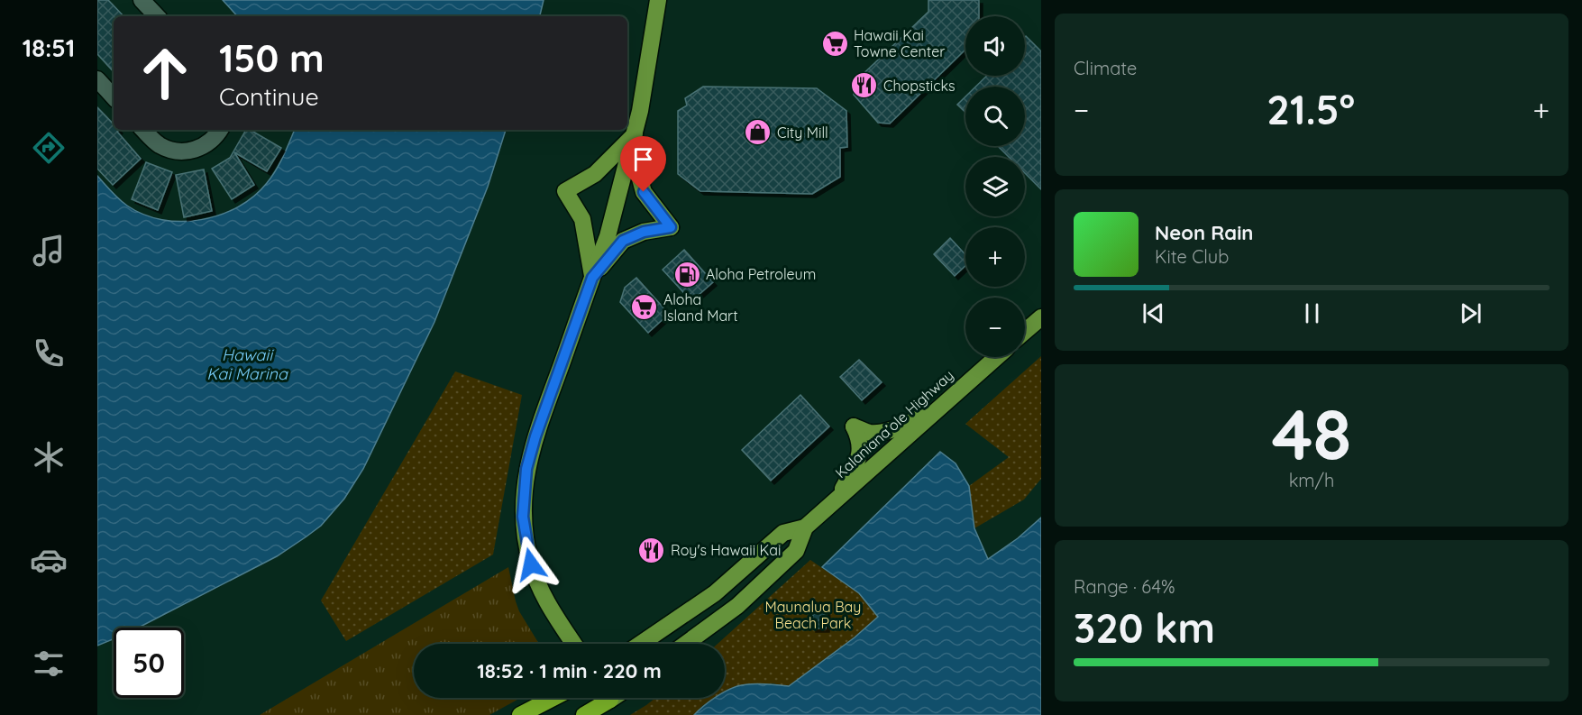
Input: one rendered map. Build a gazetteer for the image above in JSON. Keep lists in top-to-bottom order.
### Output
{
  "streets": {
    "main road": ["Kalaniana’ole Highway"]
  },
  "water": ["Hawaii Kai Marina"],
  "parks": ["Maunalua Bay Beach Park"],
  "places": {
    "supermarket": ["Hawaii Kai Towne Center", "Aloha Island Mart"],
    "restaurant": ["Chopsticks", "Roy's Hawaii Kai"],
    "shop": ["City Mill"],
    "fuel station": ["Aloha Petroleum"]
  },
  "page": {
    "tabs": "18:51",
    "tile": [
      "Climate",
      ["48", "km/h"],
      ["Range · 64%", "320 km"]
    ],
    "map_buttons": ["+", "−"],
    "turn": ["150 m", "Continue"],
    "heat": ["−", "21.5°", "+"],
    "song": ["Neon Rain", "Kite Club"],
    "limit": "50",
    "trip": "18:52 · 1 min · 220 m"
  }
}
